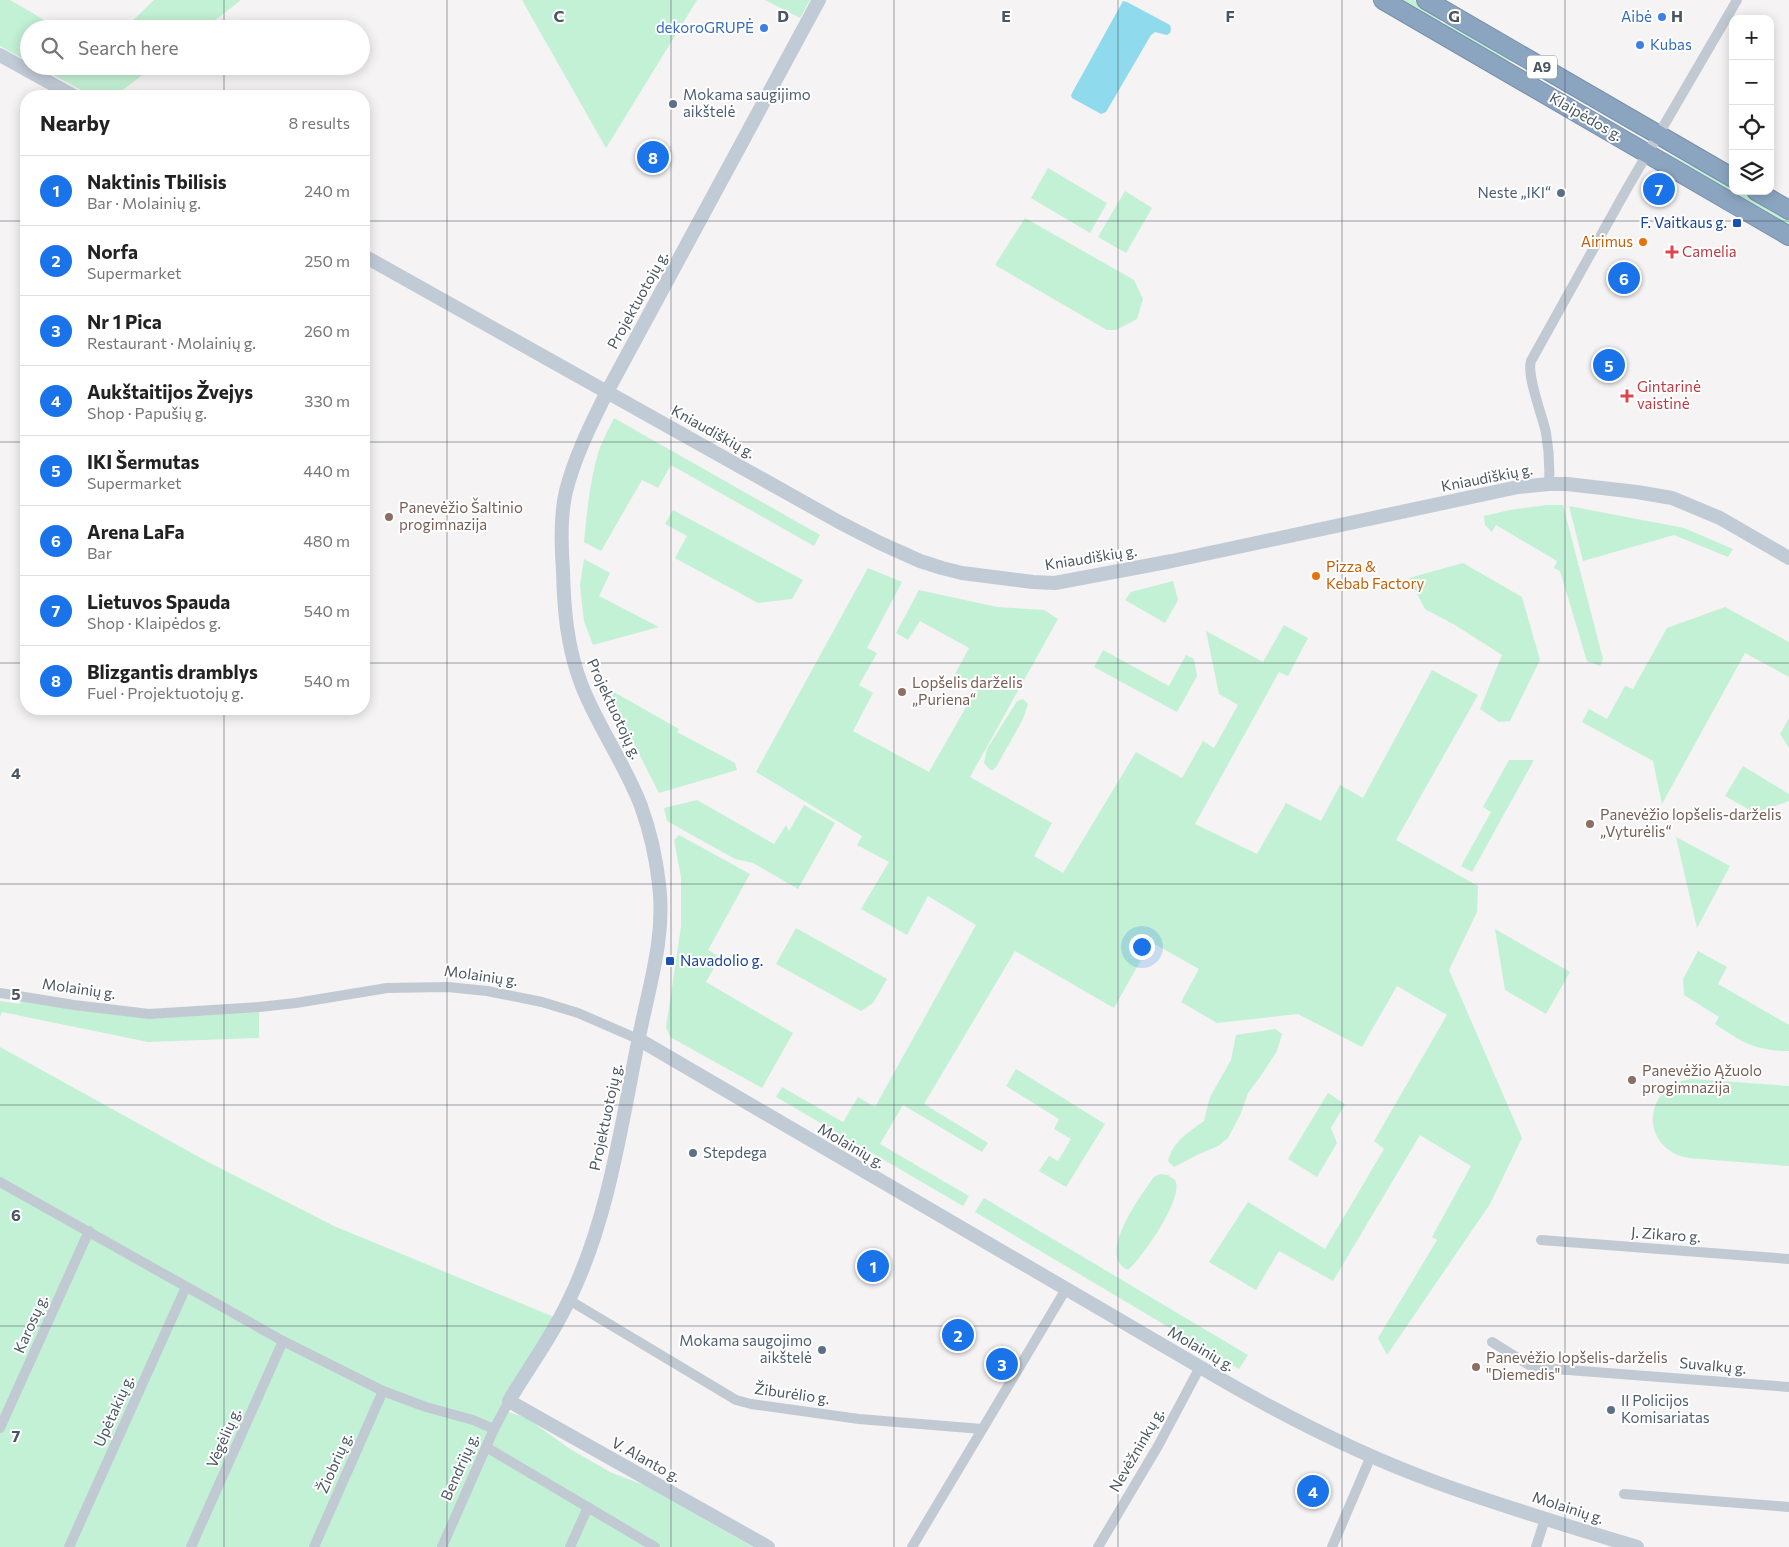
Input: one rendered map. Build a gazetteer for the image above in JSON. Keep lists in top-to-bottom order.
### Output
{
  "streets": {
    "highway": ["A9", "Klaipėdos g."],
    "main road": [
      "Projektuotojų g.",
      "Kniaudiškių g.",
      "Molainių g.",
      "V. Alanto g."
    ],
    "street": [
      "J. Zikaro g.",
      "Karosų g.",
      "Suvalkų g.",
      "Žiburėlio g.",
      "Upėtakių g.",
      "Vėgėlių g.",
      "Nevėžninkų g.",
      "Žiobrių g.",
      "Bendrijų g."
    ]
  },
  "crossings": [
    ["Projektuotojų g.", "Kniaudiškių g."],
    ["Projektuotojų g.", "Molainių g."],
    ["Projektuotojų g.", "Žiburėlio g."],
    ["Projektuotojų g.", "V. Alanto g."],
    ["Projektuotojų g.", "Bendrijų g."],
    ["Molainių g.", "Nevėžninkų g."],
    ["V. Alanto g.", "Bendrijų g."]
  ],
  "places": {
    "other": [
      "Aibė",
      "dekoroGRUPĖ",
      "Kubas",
      "Mokama saugijimo aikštelė",
      "Neste „IKI“",
      "Airimus",
      "Panevėžio Šaltinio progimnazija",
      "Pizza & Kebab Factory",
      "Lopšelis darželis „Puriena“",
      "Panevėžio lopšelis-darželis „Vyturėlis“",
      "Panevėžio Ąžuolo progimnazija",
      "Stepdega",
      "Mokama saugojimo aikštelė",
      "Panevėžio lopšelis-darželis \"Diemedis\"",
      "II Policijos Komisariatas"
    ],
    "transit": ["F. Vaitkaus g.", "Navadolio g."],
    "health": ["Camelia", "Gintarinė vaistinė"]
  },
  "page": {
    "map_buttons": ["+", "−"],
    "search": "Search here",
    "heading": ["Nearby", "8 results"],
    "pins": [
      "8",
      "7",
      "6",
      "5",
      "1",
      "2",
      "3",
      "4"
    ],
    "list": [
      {
        "mark": "1",
        "name": "Naktinis Tbilisis",
        "note": "Bar · Molainių g.",
        "value": "240 m"
      },
      {
        "mark": "2",
        "name": "Norfa",
        "note": "Supermarket",
        "value": "250 m"
      },
      {
        "mark": "3",
        "name": "Nr 1 Pica",
        "note": "Restaurant · Molainių g.",
        "value": "260 m"
      },
      {
        "mark": "4",
        "name": "Aukštaitijos Žvejys",
        "note": "Shop · Papušių g.",
        "value": "330 m"
      },
      {
        "mark": "5",
        "name": "IKI Šermutas",
        "note": "Supermarket",
        "value": "440 m"
      },
      {
        "mark": "6",
        "name": "Arena LaFa",
        "note": "Bar",
        "value": "480 m"
      },
      {
        "mark": "7",
        "name": "Lietuvos Spauda",
        "note": "Shop · Klaipėdos g.",
        "value": "540 m"
      },
      {
        "mark": "8",
        "name": "Blizgantis dramblys",
        "note": "Fuel · Projektuotojų g.",
        "value": "540 m"
      }
    ]
  },
  "grid": {
    "columns": [
      "C",
      "D",
      "E",
      "F",
      "G",
      "H"
    ],
    "rows": [
      "4",
      "5",
      "6",
      "7"
    ]
  }
}
